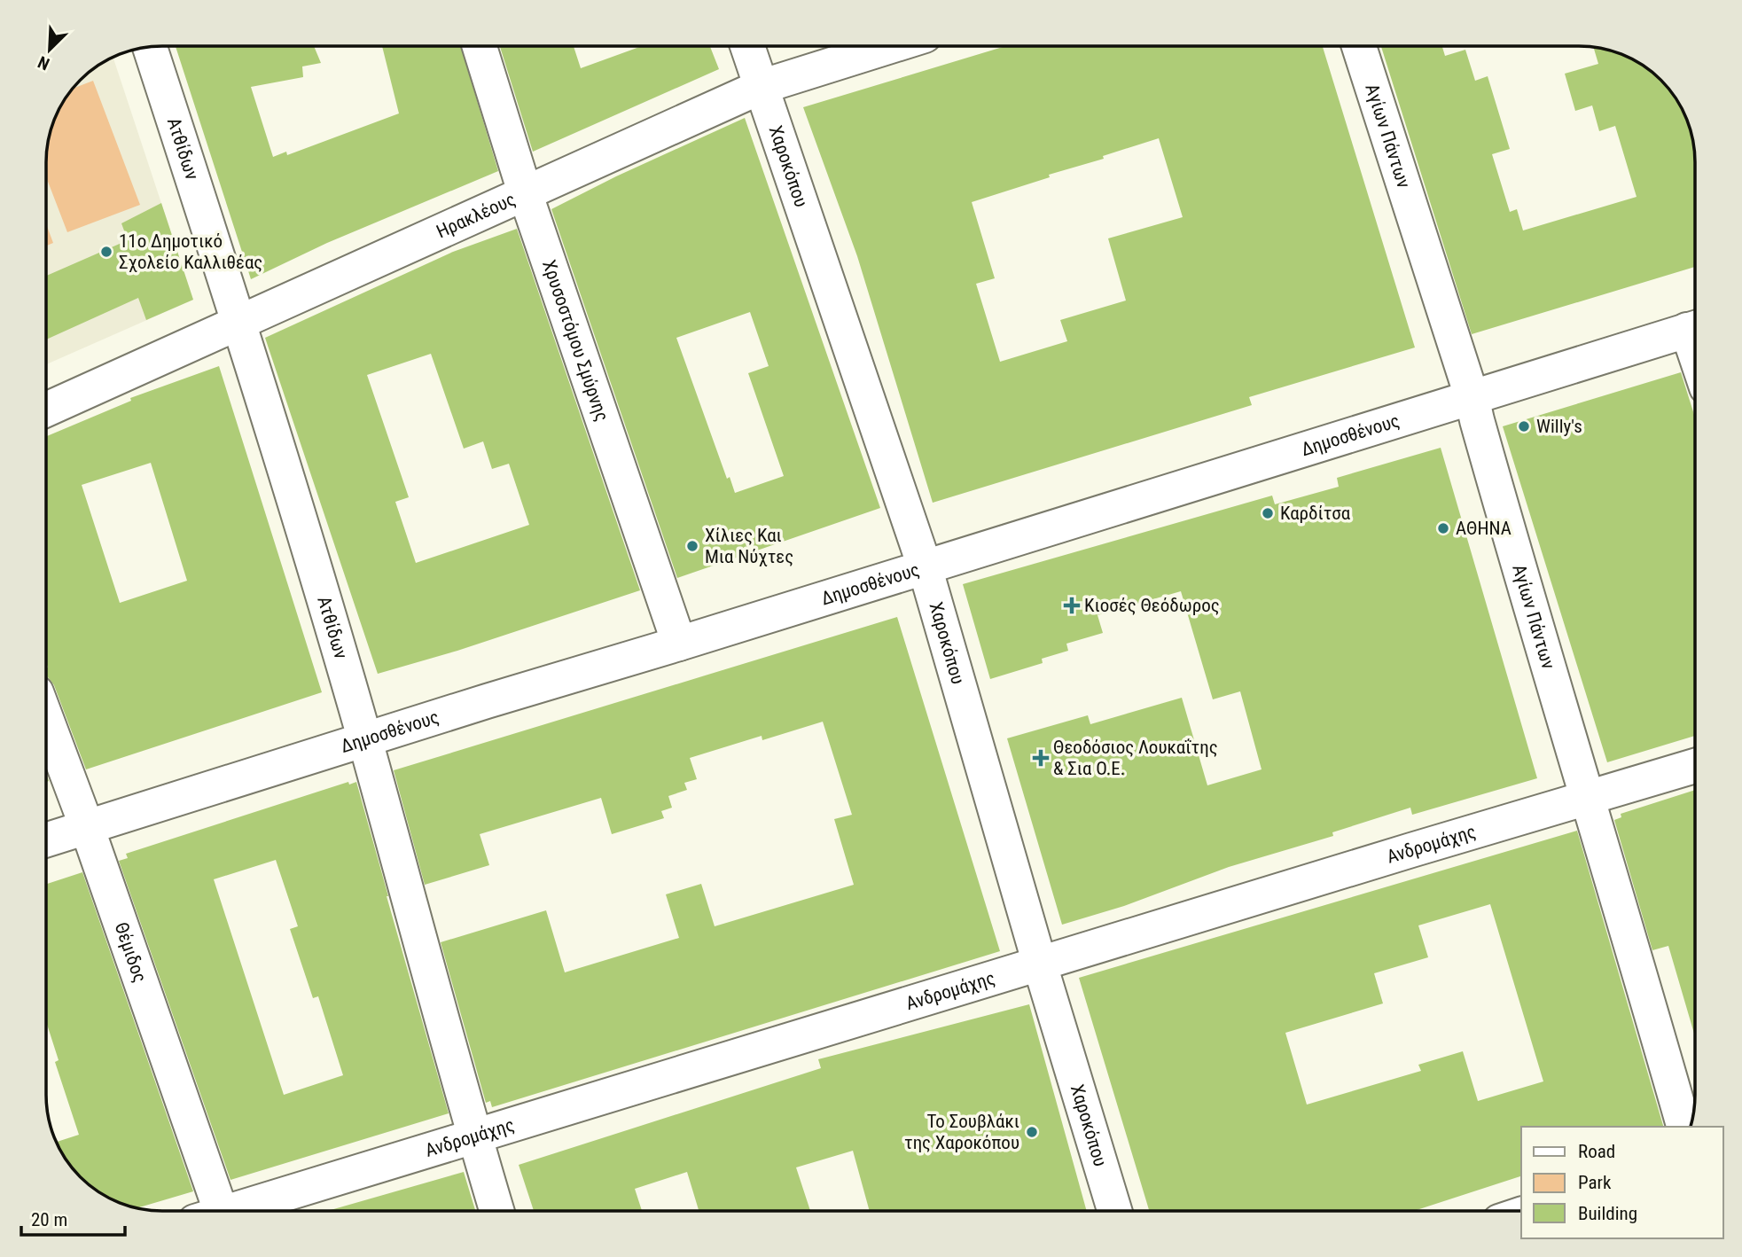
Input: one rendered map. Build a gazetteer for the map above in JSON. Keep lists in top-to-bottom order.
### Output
{
  "streets": {
    "street": [
      "Αγίων Πάντων",
      "Ατθίδων",
      "Χαροκόπου",
      "Ηρακλέους",
      "Χρυσοστόμου Σμύρνης",
      "Δημοσθένους",
      "Ανδρομάχης",
      "Θέμιδος"
    ]
  },
  "crossings": [
    ["Αγίων Πάντων", "Δημοσθένους"],
    ["Αγίων Πάντων", "Ανδρομάχης"],
    ["Ατθίδων", "Ηρακλέους"],
    ["Ατθίδων", "Δημοσθένους"],
    ["Ατθίδων", "Ανδρομάχης"],
    ["Χαροκόπου", "Ηρακλέους"],
    ["Χαροκόπου", "Δημοσθένους"],
    ["Χαροκόπου", "Ανδρομάχης"],
    ["Ηρακλέους", "Χρυσοστόμου Σμύρνης"],
    ["Χρυσοστόμου Σμύρνης", "Δημοσθένους"],
    ["Δημοσθένους", "Θέμιδος"]
  ],
  "places": {
    "other": [
      "11ο Δημοτικό Σχολείο Καλλιθέας",
      "Willy's",
      "Καρδίτσα",
      "ΑΘΗΝΑ",
      "Χίλιες Και Μια Νύχτες",
      "Το Σουβλάκι της Χαροκόπου"
    ],
    "health": ["Κιοσές Θεόδωρος", "Θεοδόσιος Λουκαΐτης & Σια Ο.Ε."]
  },
  "legend": ["Road", "Park", "Building"],
  "scale_bar": "20 m",
  "north": "bottom left"
}
